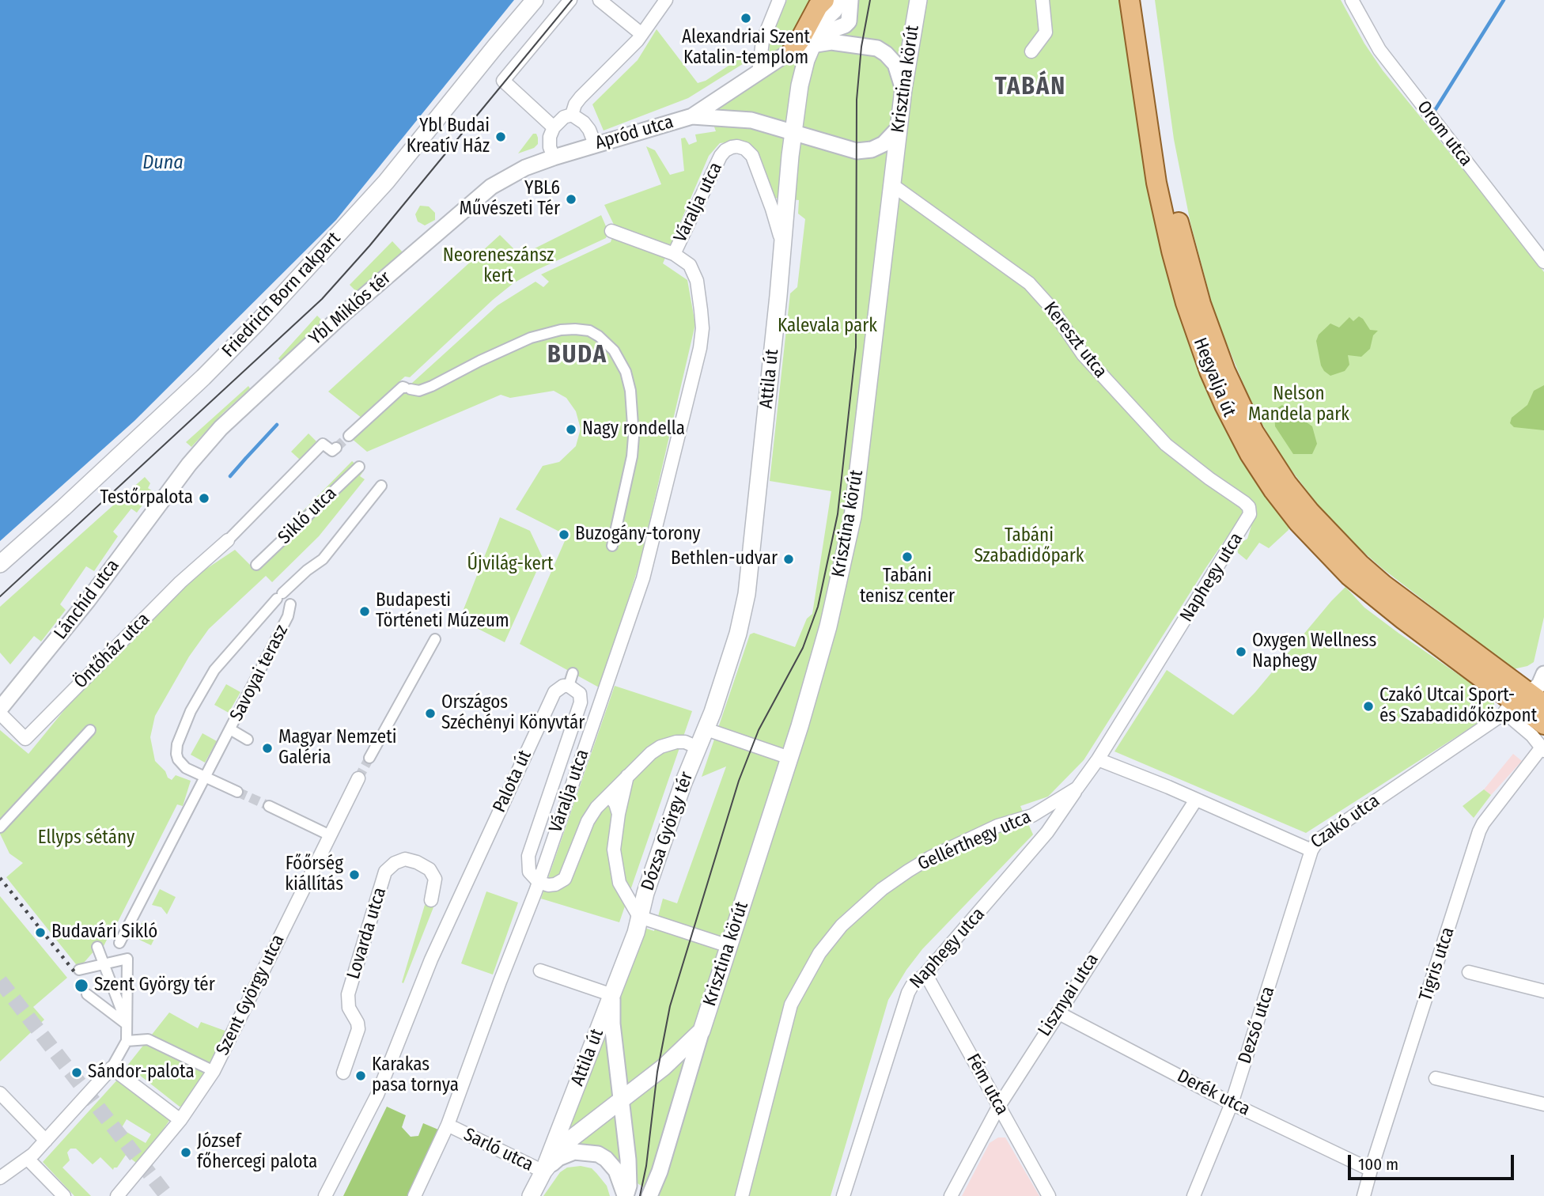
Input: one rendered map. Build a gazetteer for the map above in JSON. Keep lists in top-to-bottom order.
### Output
{
  "streets": {
    "main road": [
      "Krisztina körút",
      "Friedrich Born rakpart",
      "Hegyalja út",
      "Attila út",
      "Dózsa György tér"
    ],
    "street": [
      "Apród utca",
      "Orom utca",
      "Váralja utca",
      "Ybl Miklós tér",
      "Kereszt utca",
      "Sikló utca",
      "Naphegy utca",
      "Lánchíd utca",
      "Öntőház utca",
      "Savoyai terasz",
      "Palota út",
      "Czakó utca",
      "Gellérthegy utca",
      "Lovarda utca",
      "Tigris utca",
      "Szent György utca",
      "Lisznyai utca",
      "Dezső utca",
      "Fém utca",
      "Derék utca",
      "Sarló utca"
    ]
  },
  "crossings": [
    ["Krisztina körút", "Apród utca"],
    ["Krisztina körút", "Kereszt utca"],
    ["Krisztina körút", "Attila út"],
    ["Krisztina körút", "Sarló utca"],
    ["Apród utca", "Ybl Miklós tér"],
    ["Apród utca", "Attila út"],
    ["Váralja utca", "Attila út"],
    ["Váralja utca", "Palota út"],
    ["Ybl Miklós tér", "Lánchíd utca"],
    ["Kereszt utca", "Naphegy utca"],
    ["Hegyalja út", "Czakó utca"],
    ["Attila út", "Dózsa György tér"],
    ["Attila út", "Sarló utca"],
    ["Naphegy utca", "Czakó utca"],
    ["Naphegy utca", "Gellérthegy utca"],
    ["Naphegy utca", "Fém utca"],
    ["Czakó utca", "Gellérthegy utca"],
    ["Czakó utca", "Lisznyai utca"],
    ["Czakó utca", "Dezső utca"],
    ["Tigris utca", "Derék utca"],
    ["Lisznyai utca", "Fém utca"],
    ["Lisznyai utca", "Derék utca"],
    ["Dezső utca", "Derék utca"]
  ],
  "districts": ["TABÁN", "BUDA"],
  "water": ["Duna"],
  "parks": [
    "Neoreneszánsz kert",
    "Kalevala park",
    "Nelson Mandela park",
    "Tabáni Szabadidőpark",
    "Újvilág-kert",
    "Ellyps sétány"
  ],
  "places": [
    "Alexandriai Szent Katalin-templom",
    "Ybl Budai Kreatív Ház",
    "YBL6 Művészeti Tér",
    "Nagy rondella",
    "Testőrpalota",
    "Buzogány-torony",
    "Tabáni tenisz center",
    "Bethlen-udvar",
    "Budapesti Történeti Múzeum",
    "Oxygen Wellness Naphegy",
    "Czakó Utcai Sport- és Szabadidőközpont",
    "Országos Széchényi Könyvtár",
    "Magyar Nemzeti Galéria",
    "Főőrség kiállítás",
    "Budavári Sikló",
    "Szent György tér",
    "Sándor-palota",
    "Karakas pasa tornya",
    "József főhercegi palota"
  ],
  "scale_bar": "100 m"
}
